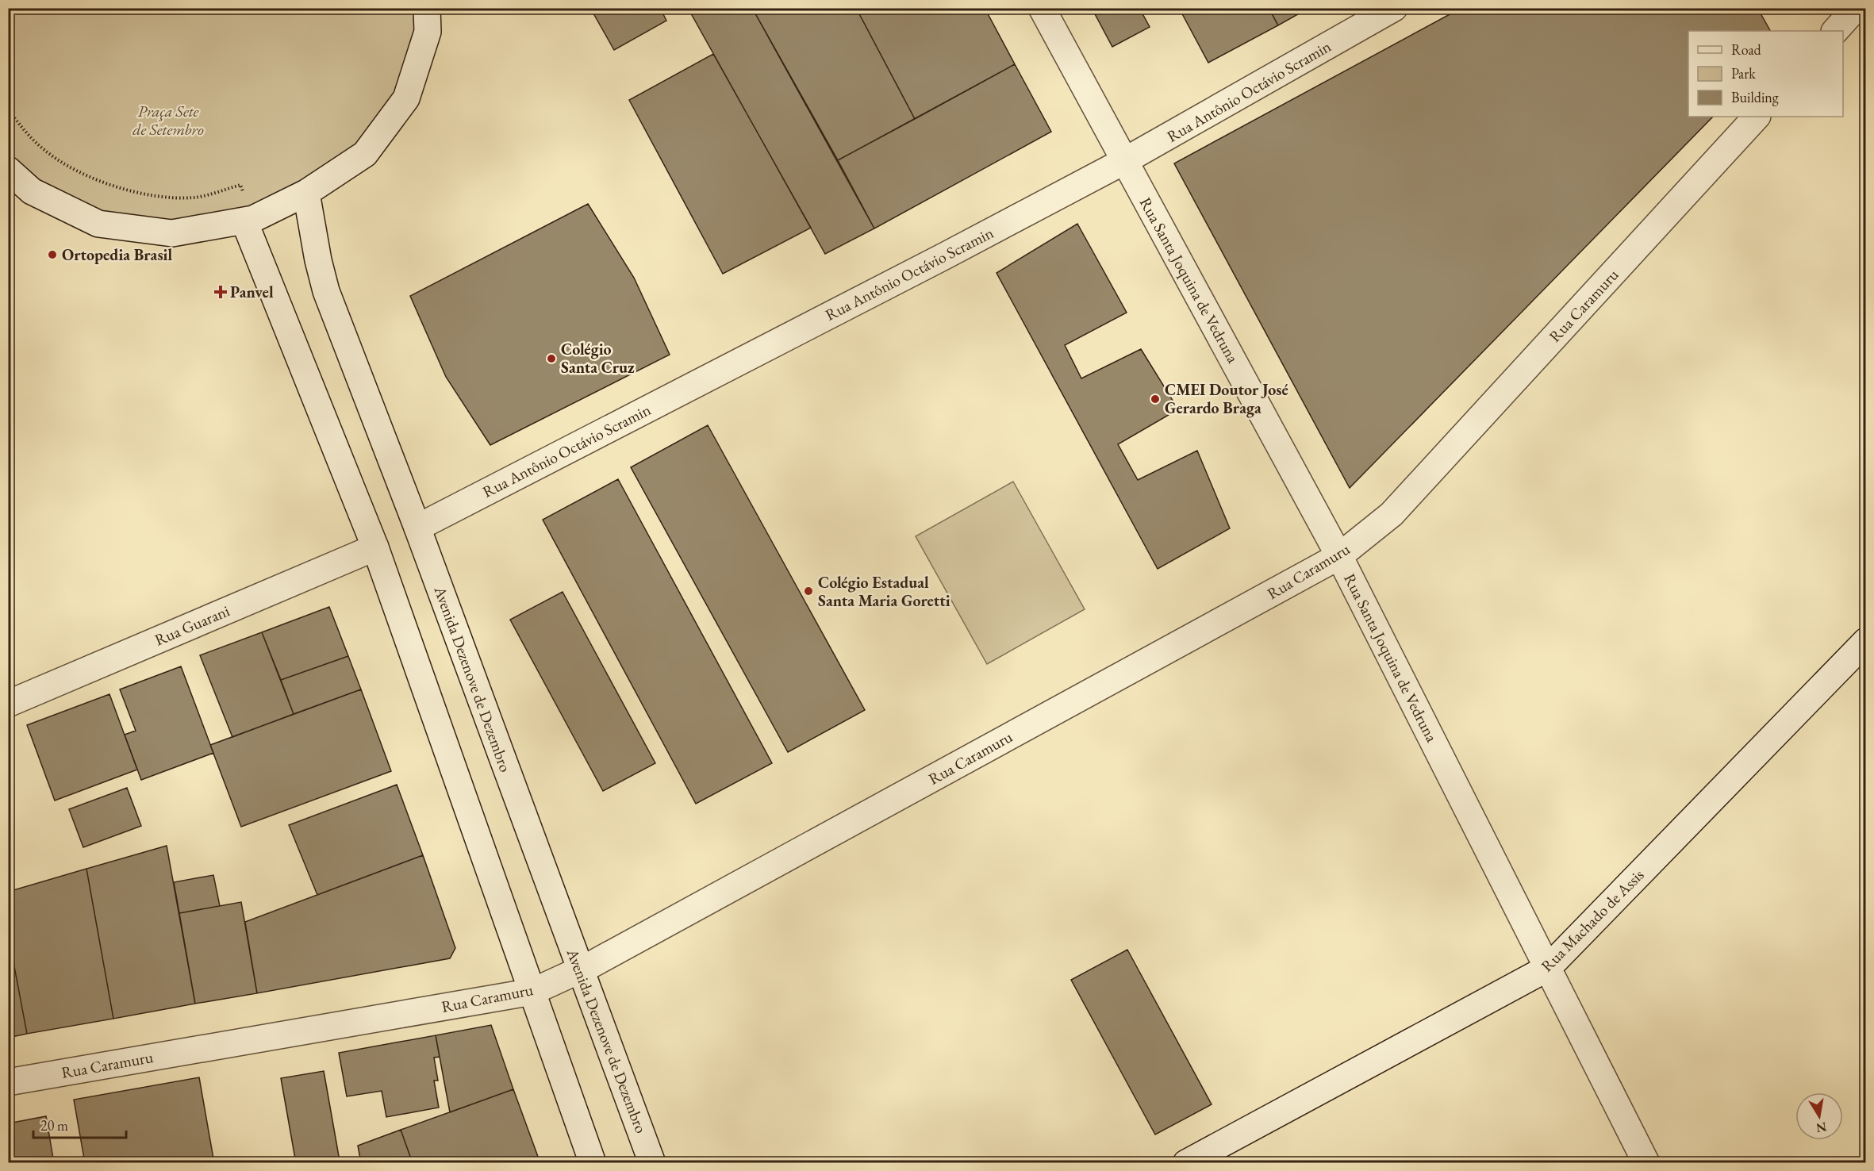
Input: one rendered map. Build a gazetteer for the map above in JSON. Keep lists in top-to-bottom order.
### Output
{
  "streets": {
    "street": [
      "Rua Antônio Octávio Scramin",
      "Rua Santa Joquina de Vedruna",
      "Rua Caramuru",
      "Rua Guarani",
      "Avenida Dezenove de Dezembro",
      "Rua Machado de Assis"
    ]
  },
  "crossings": [
    ["Rua Antônio Octávio Scramin", "Rua Santa Joquina de Vedruna"],
    ["Rua Antônio Octávio Scramin", "Avenida Dezenove de Dezembro"],
    ["Rua Santa Joquina de Vedruna", "Rua Caramuru"],
    ["Rua Santa Joquina de Vedruna", "Rua Machado de Assis"],
    ["Rua Caramuru", "Avenida Dezenove de Dezembro"]
  ],
  "parks": ["Praça Sete de Setembro"],
  "places": {
    "other": [
      "Ortopedia Brasil",
      "Colégio Santa Cruz",
      "CMEI Doutor José Gerardo Braga",
      "Colégio Estadual Santa Maria Goretti"
    ],
    "health": ["Panvel"]
  },
  "legend": ["Road", "Park", "Building"],
  "scale_bar": "20 m",
  "north": "bottom"
}
